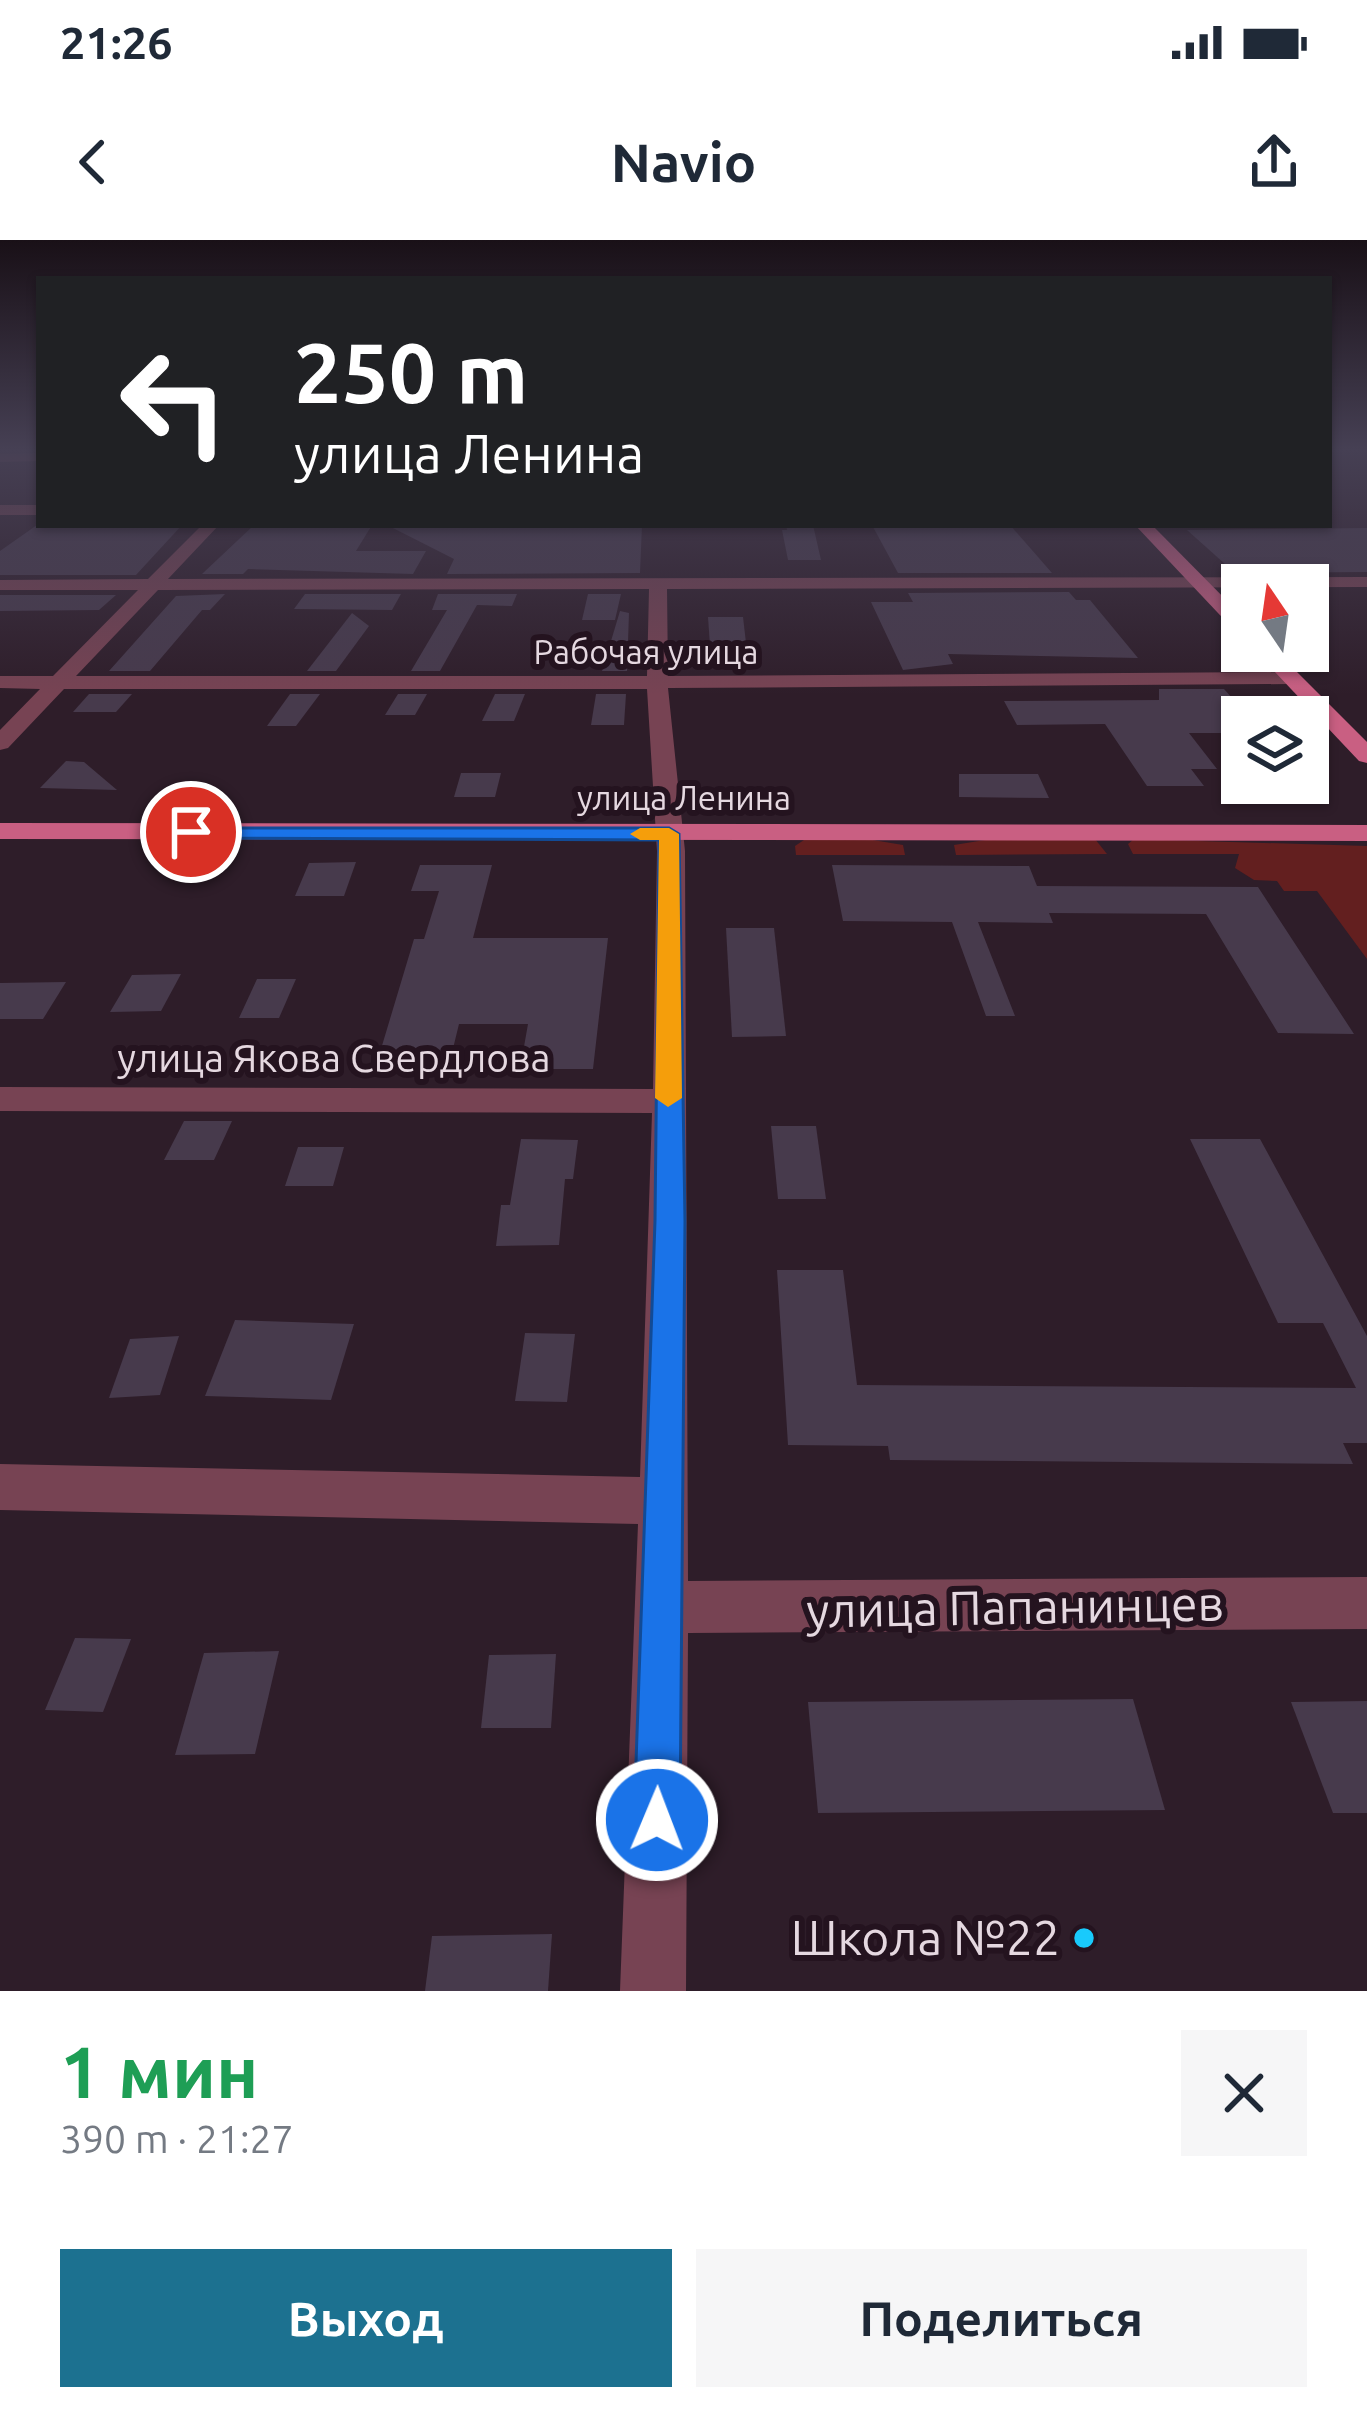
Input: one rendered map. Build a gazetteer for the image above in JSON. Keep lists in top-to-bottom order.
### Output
{
  "streets": {
    "main road": ["улица Ленина"],
    "street": ["Рабочая улица", "улица Якова Свердлова", "улица Папанинцев"]
  },
  "places": ["Школа №22"],
  "north": "top",
  "page": {
    "status": "21:26",
    "header": "Navio",
    "turn": ["250 m", "улица Ленина"],
    "heading": ["1 мин", "390 m · 21:27"],
    "buttons": ["Выход", "Поделиться"]
  }
}
